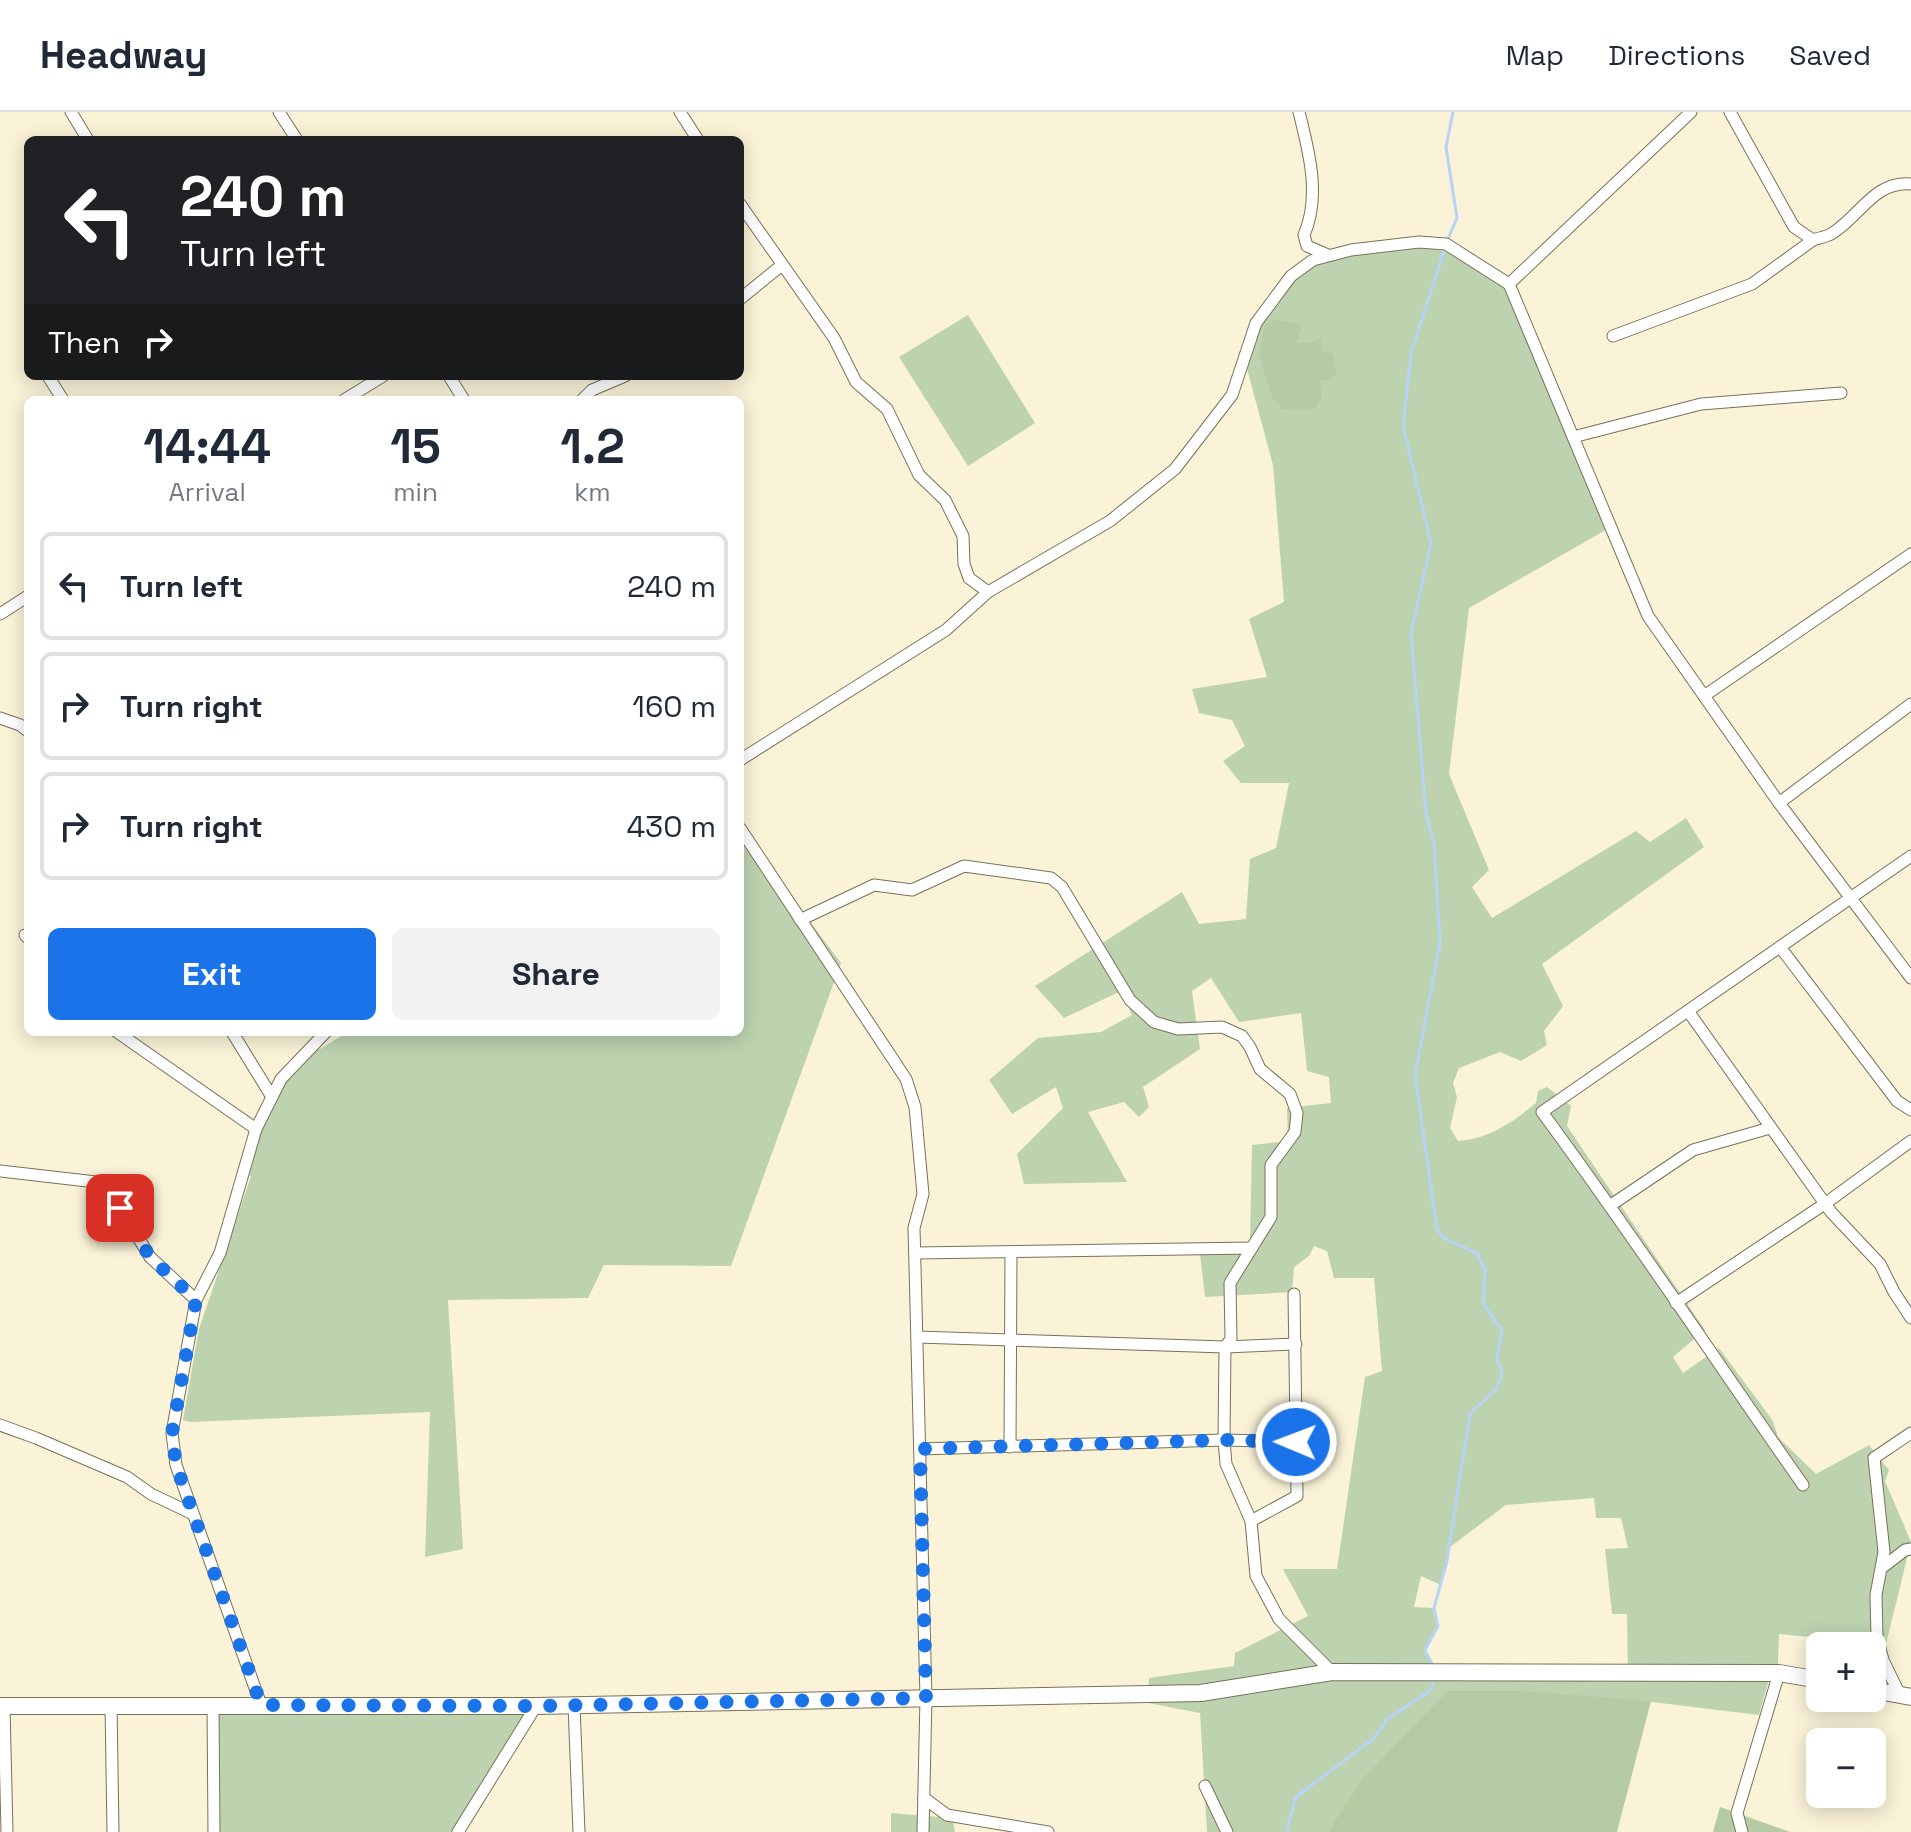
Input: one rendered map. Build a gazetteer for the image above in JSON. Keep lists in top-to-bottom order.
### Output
{
  "page": {
    "header": "Headway",
    "nav": ["Map", "Directions", "Saved"],
    "turn": ["240 m", "Turn left"],
    "then": "Then",
    "eta": [
      "14:44",
      "Arrival",
      "15",
      "min",
      "1.2",
      "km"
    ],
    "list": [
      {
        "name": "Turn left",
        "value": "240 m"
      },
      {
        "name": "Turn right",
        "value": "160 m"
      },
      {
        "name": "Turn right",
        "value": "430 m"
      }
    ],
    "buttons": ["Exit", "Share"],
    "map_buttons": ["+", "−"]
  }
}
